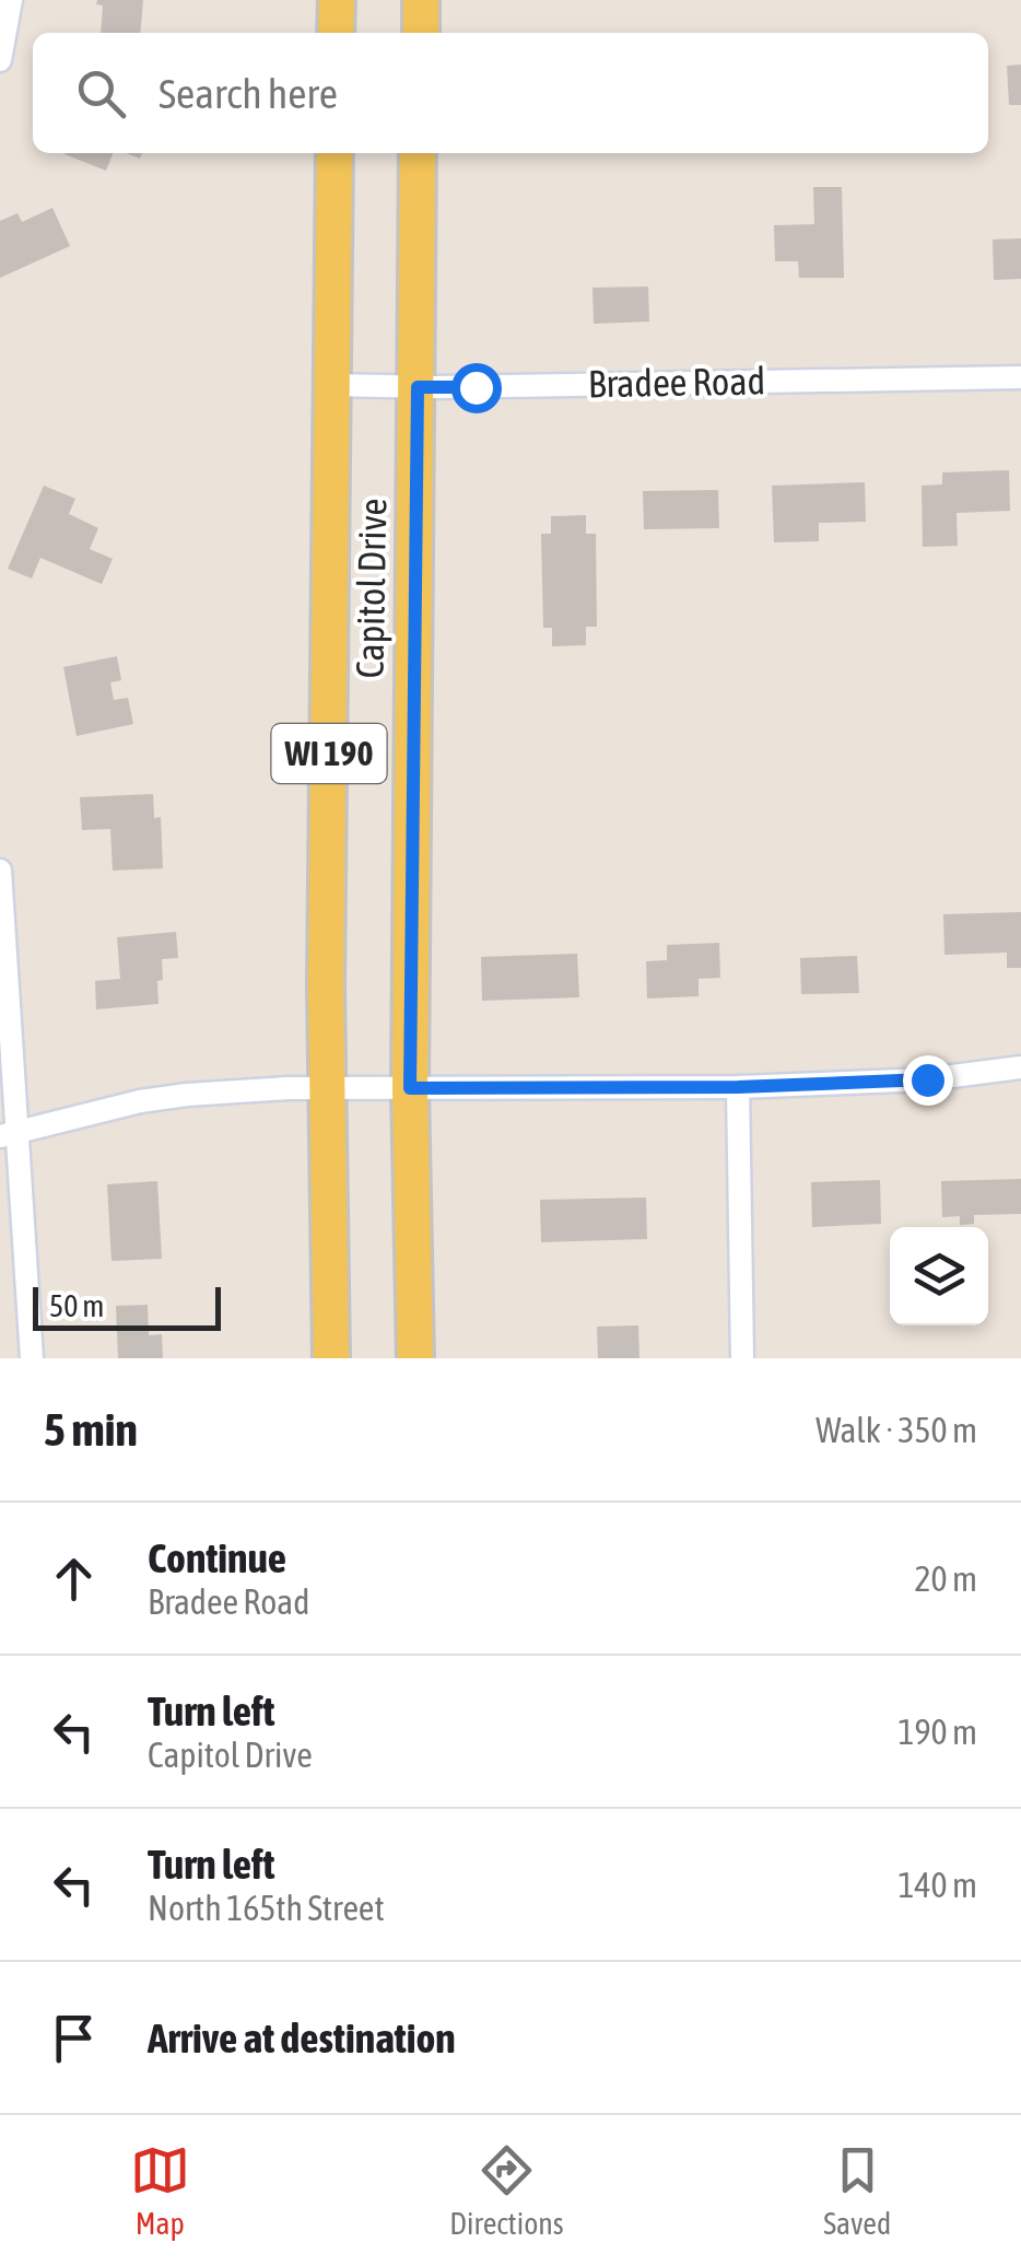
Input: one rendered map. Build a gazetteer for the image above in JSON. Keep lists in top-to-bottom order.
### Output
{
  "streets": {
    "main road": ["Capitol Drive", "WI 190"],
    "street": ["Bradee Road"]
  },
  "crossings": [
    ["Bradee Road", "Capitol Drive"]
  ],
  "scale_bar": "50 m",
  "page": {
    "search": "Search here",
    "scale": "50 m",
    "heading": ["5 min", "Walk · 350 m"],
    "list": [
      ["Continue", "Bradee Road", "20 m"],
      ["Turn left", "Capitol Drive", "190 m"],
      ["Turn left", "North 165th Street", "140 m"],
      "Arrive at destination"
    ],
    "nav": ["Map", "Directions", "Saved"]
  }
}
